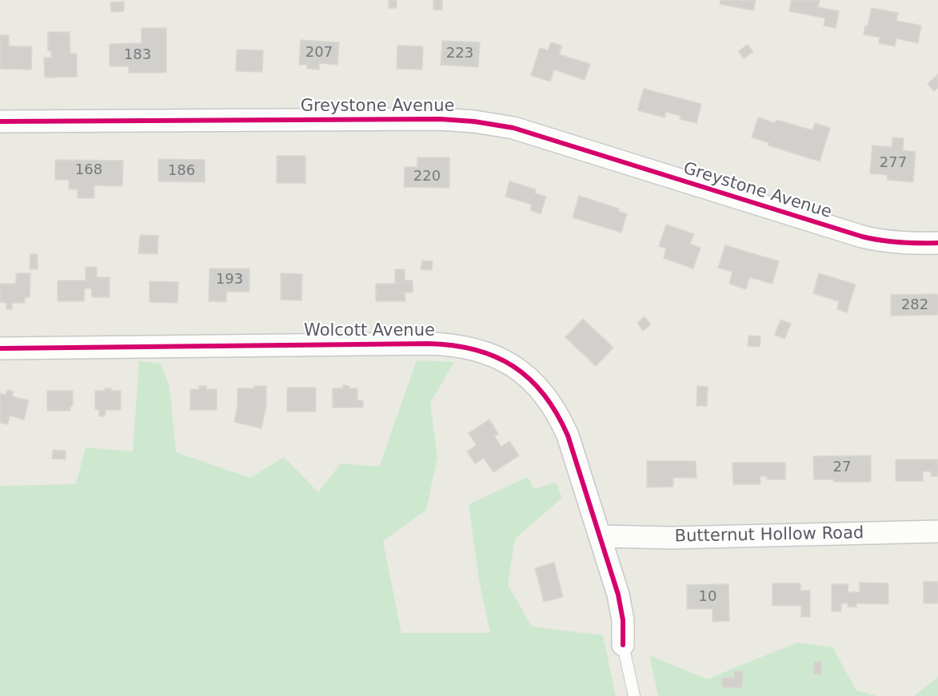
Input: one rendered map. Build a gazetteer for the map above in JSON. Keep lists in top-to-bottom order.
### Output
{
  "streets": {
    "street": ["Greystone Avenue", "Wolcott Avenue", "Butternut Hollow Road"]
  },
  "crossings": [
    ["Wolcott Avenue", "Butternut Hollow Road"]
  ],
  "house_numbers": [
    "207",
    "223",
    "183",
    "277",
    "168",
    "186",
    "220",
    "193",
    "282",
    "27",
    "10"
  ]
}
